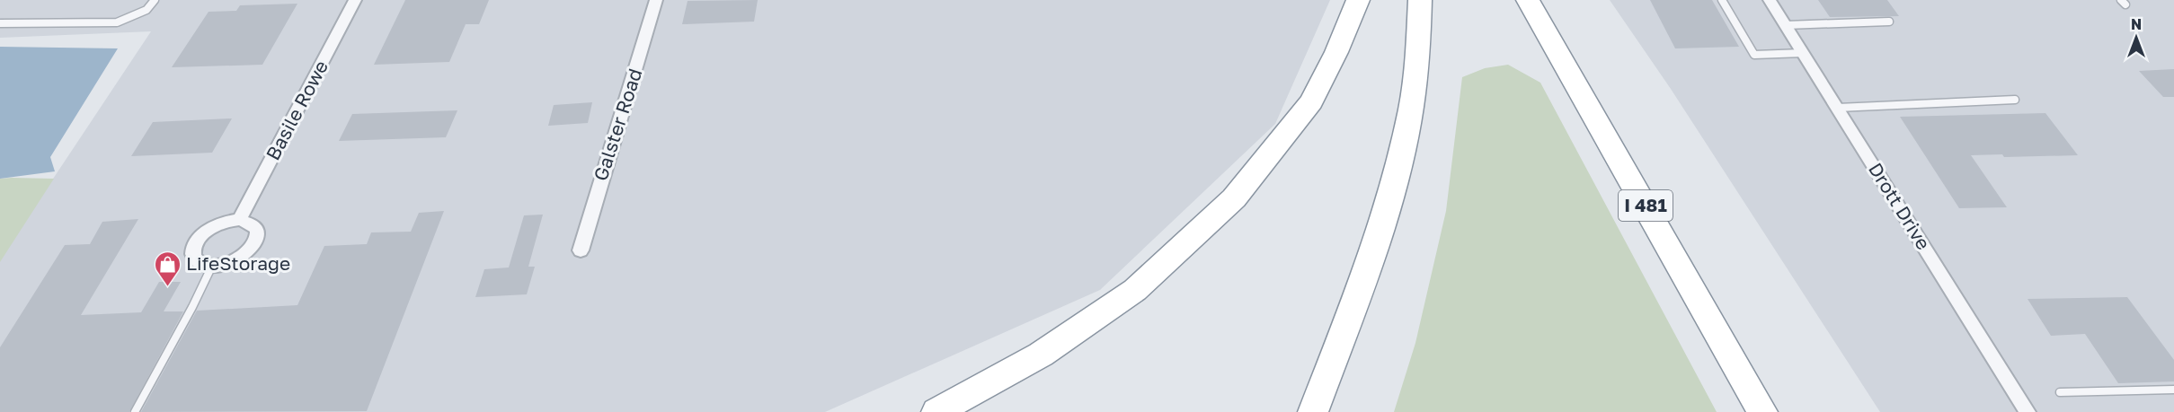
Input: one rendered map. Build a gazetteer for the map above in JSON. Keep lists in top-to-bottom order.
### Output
{
  "streets": {
    "highway": ["I 481"],
    "street": ["Basile Rowe", "Galster Road", "Drott Drive"]
  },
  "places": {
    "shop": ["LifeStorage"]
  },
  "north": "top"
}
